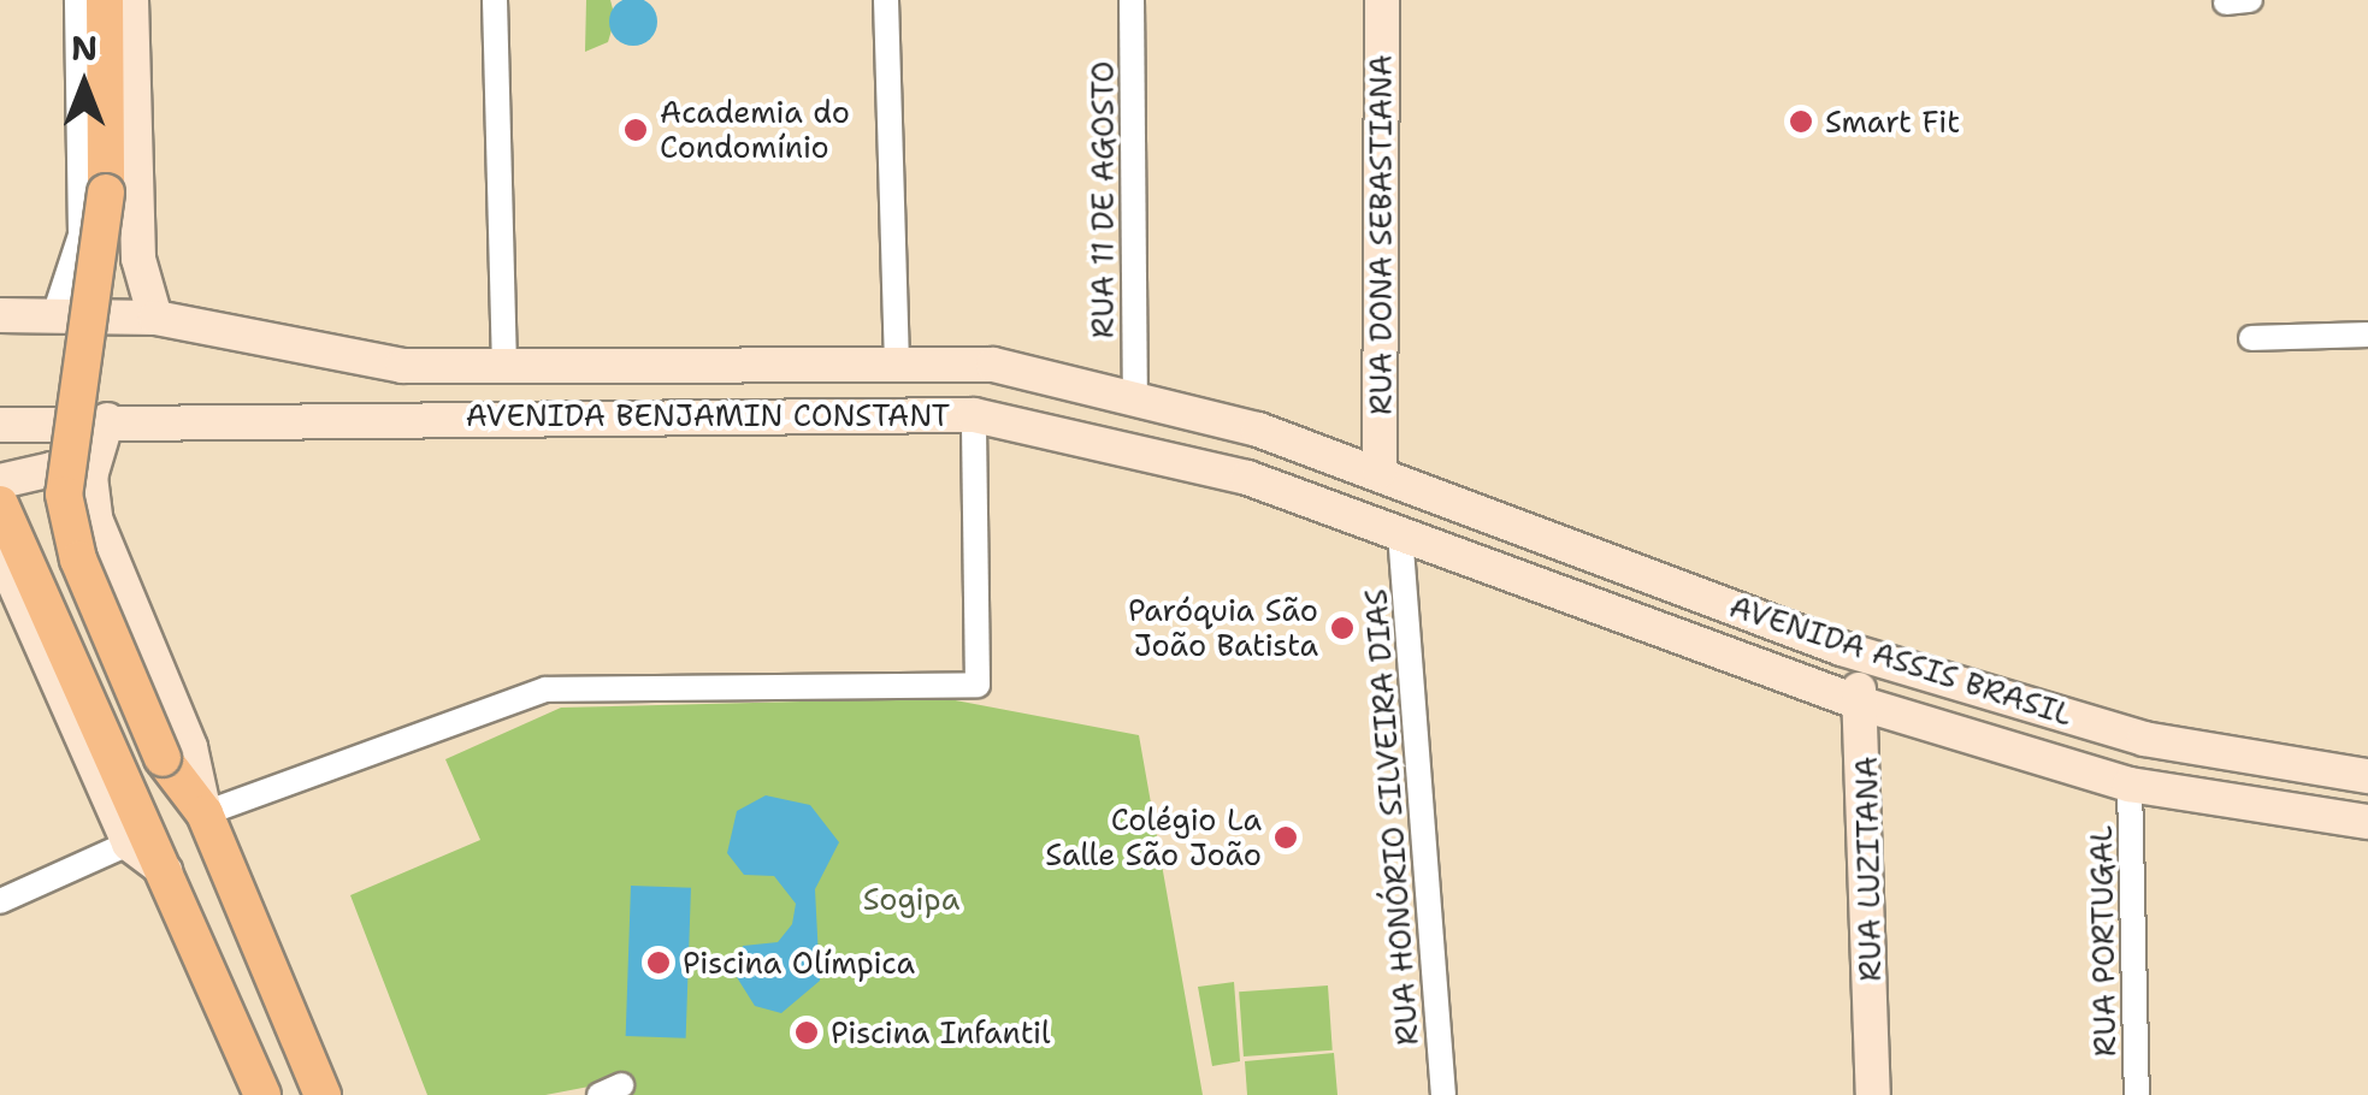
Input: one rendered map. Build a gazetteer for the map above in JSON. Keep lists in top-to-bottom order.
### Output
{
  "streets": {
    "main road": [
      "RUA DONA SEBASTIANA",
      "AVENIDA BENJAMIN CONSTANT",
      "AVENIDA ASSIS BRASIL",
      "RUA LUZITANA"
    ],
    "street": ["RUA 11 DE AGOSTO", "RUA HONÓRIO SILVEIRA DIAS", "RUA PORTUGAL"]
  },
  "crossings": [
    ["RUA 11 DE AGOSTO", "AVENIDA BENJAMIN CONSTANT"],
    ["RUA DONA SEBASTIANA", "AVENIDA BENJAMIN CONSTANT"],
    ["RUA DONA SEBASTIANA", "AVENIDA ASSIS BRASIL"],
    ["AVENIDA BENJAMIN CONSTANT", "AVENIDA ASSIS BRASIL"],
    ["AVENIDA BENJAMIN CONSTANT", "RUA HONÓRIO SILVEIRA DIAS"],
    ["AVENIDA ASSIS BRASIL", "RUA HONÓRIO SILVEIRA DIAS"],
    ["AVENIDA ASSIS BRASIL", "RUA LUZITANA"],
    ["AVENIDA ASSIS BRASIL", "RUA PORTUGAL"]
  ],
  "parks": ["Sogipa"],
  "places": [
    "Smart Fit",
    "Academia do Condomínio",
    "Paróquia São João Batista",
    "Colégio La Salle São João",
    "Piscina Olímpica",
    "Piscina Infantil"
  ],
  "north": "top"
}
